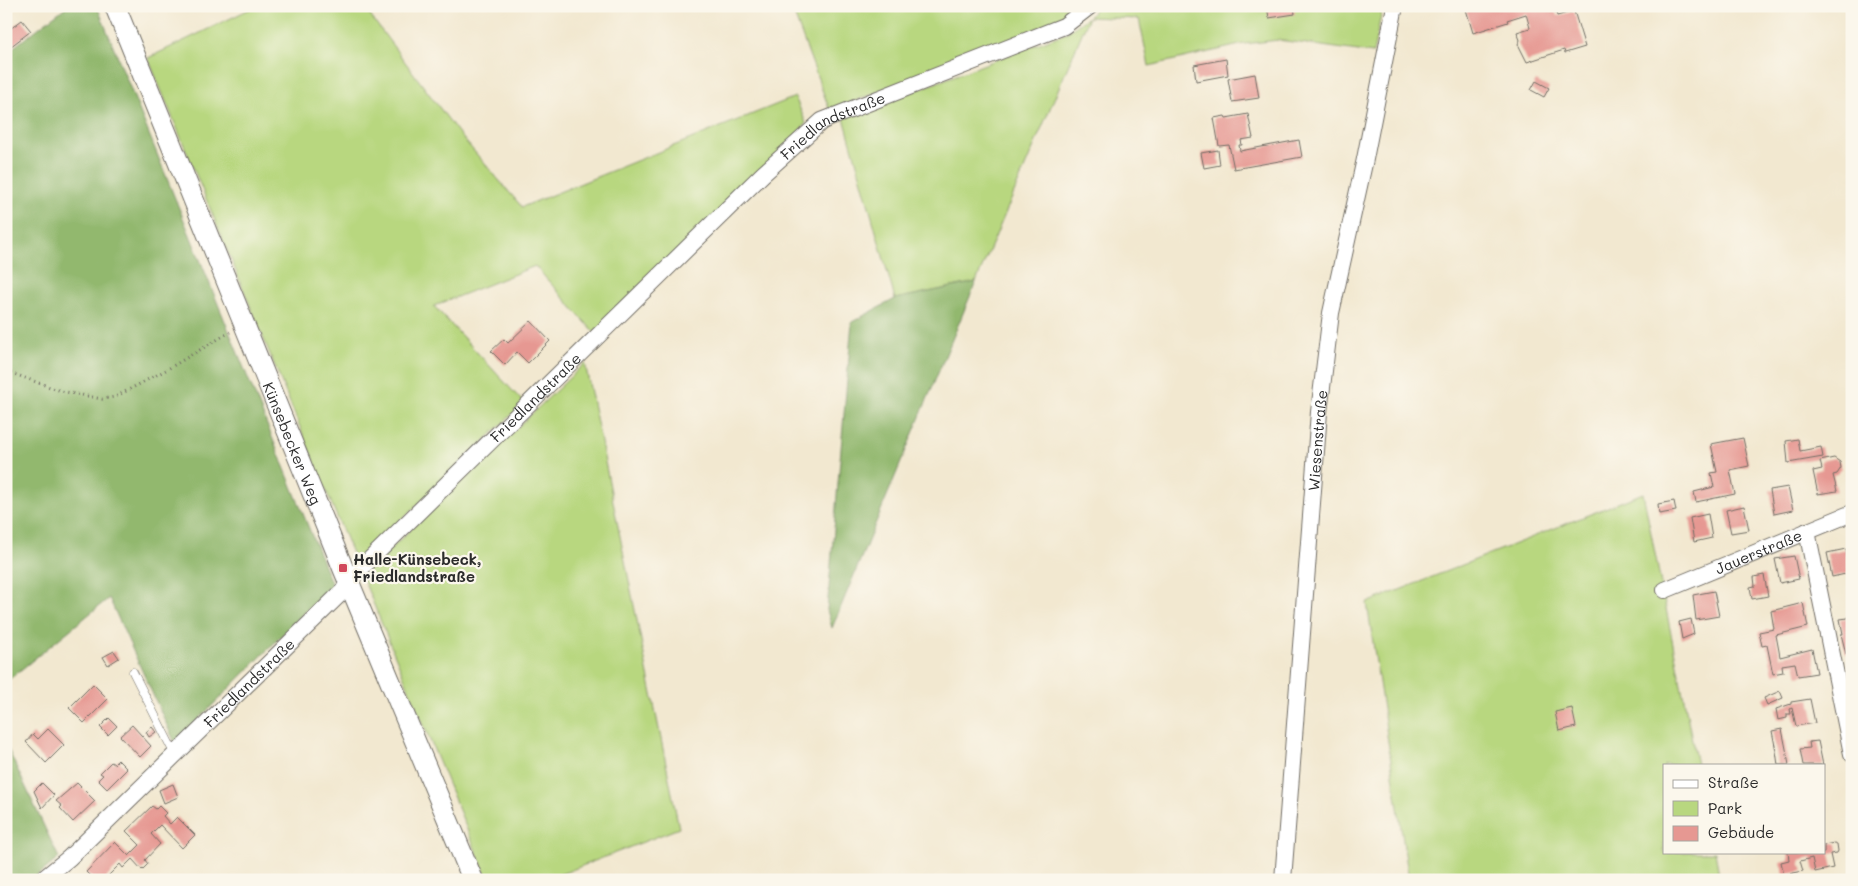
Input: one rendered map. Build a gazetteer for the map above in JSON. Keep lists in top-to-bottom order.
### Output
{
  "streets": {
    "street": [
      "Friedlandstraße",
      "Wiesenstraße",
      "Künsebecker Weg",
      "Jauerstraße"
    ]
  },
  "crossings": [
    ["Friedlandstraße", "Künsebecker Weg"]
  ],
  "places": {
    "transit": ["Halle-Künsebeck, Friedlandstraße"]
  },
  "legend": ["Straße", "Park", "Gebäude"]
}
